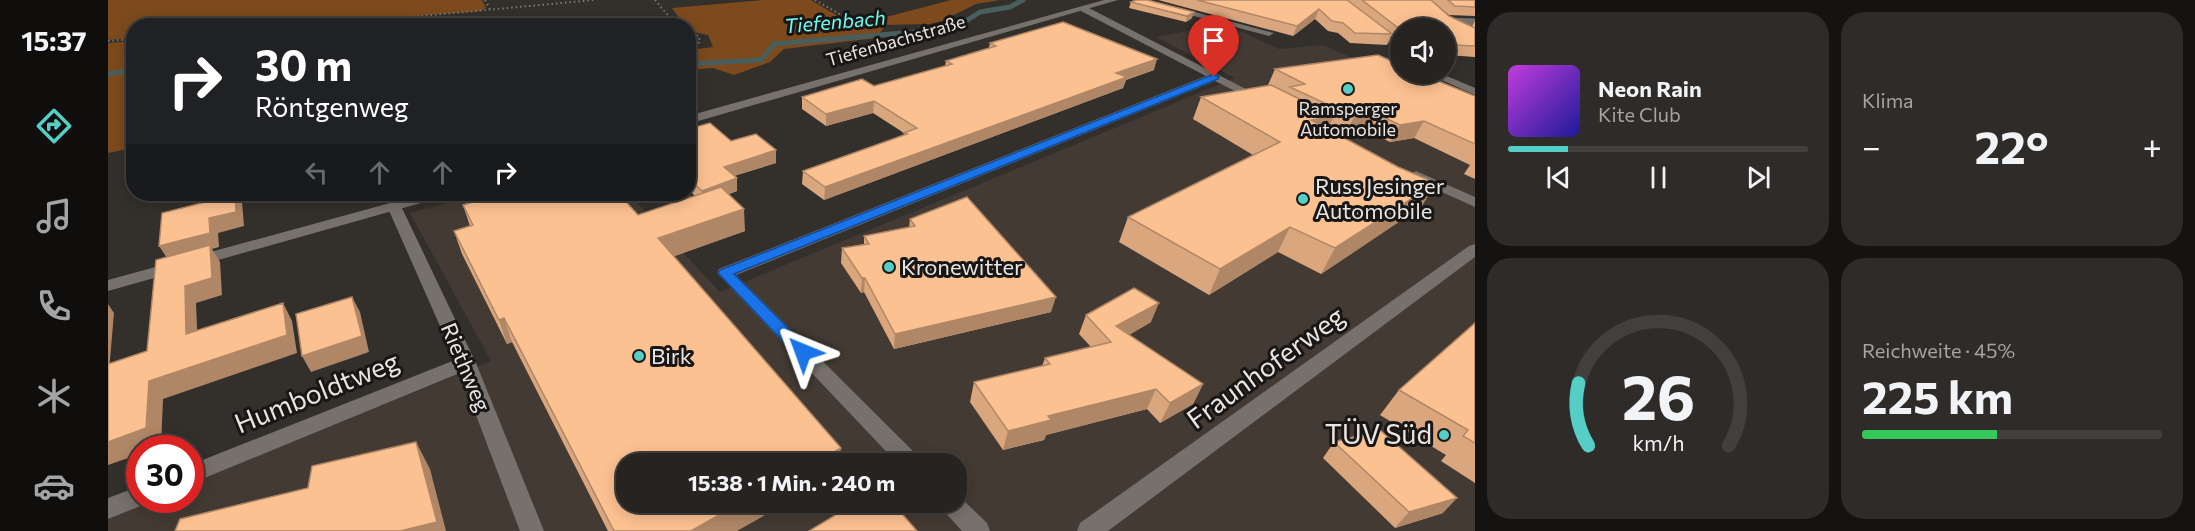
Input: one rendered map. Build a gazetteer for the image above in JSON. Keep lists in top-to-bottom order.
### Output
{
  "streets": {
    "street": [
      "Tiefenbachstraße",
      "Riethweg",
      "Fraunhoferweg",
      "Humboldtweg"
    ]
  },
  "crossings": [
    ["Riethweg", "Humboldtweg"]
  ],
  "water": ["Tiefenbach"],
  "places": [
    "Ramsperger Automobile",
    "Russ Jesinger Automobile",
    "Kronewitter",
    "Birk",
    "TÜV Süd"
  ],
  "page": {
    "tabs": "15:37",
    "tile": [
      "Klima",
      ["Reichweite · 45%", "225 km"]
    ],
    "turn": ["30 m", "Röntgenweg"],
    "song": ["Neon Rain", "Kite Club"],
    "heat": ["−", "22°", "+"],
    "limit": "30",
    "trip": "15:38 · 1 Min. · 240 m",
    "gauge": ["26", "km/h"]
  }
}
